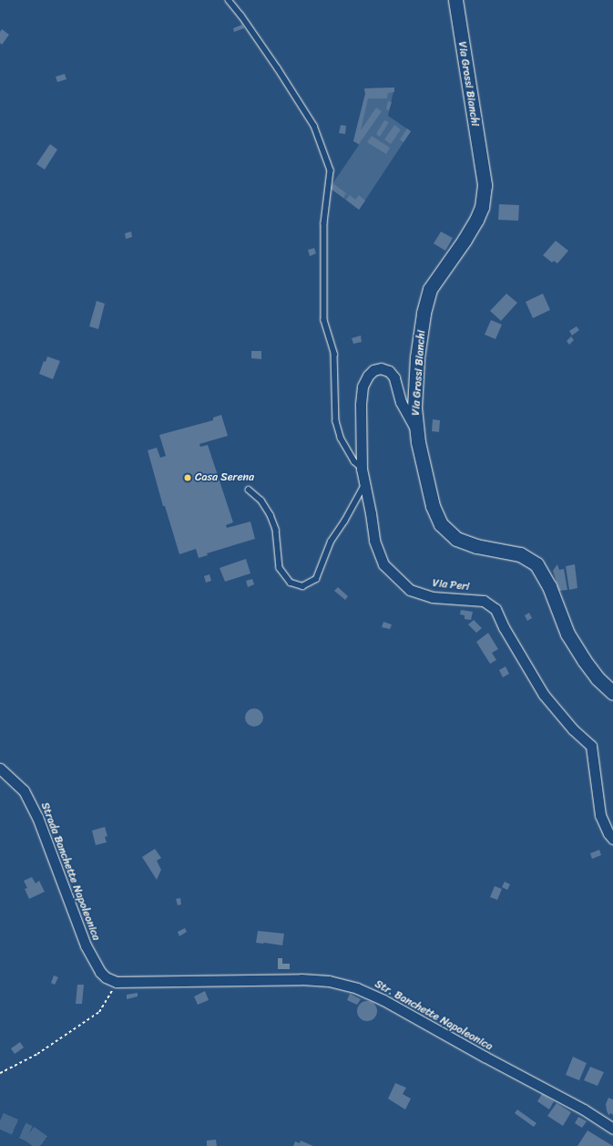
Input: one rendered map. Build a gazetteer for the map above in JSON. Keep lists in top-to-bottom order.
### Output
{
  "streets": {
    "main road": ["Via Grossi Bianchi"],
    "street": ["Via Peri", "Strada Banchette Napoleonica", "Str. Banchette Napoleonica"]
  },
  "crossings": [
    ["Via Grossi Bianchi", "Via Peri"],
    ["Strada Banchette Napoleonica", "Str. Banchette Napoleonica"]
  ],
  "places": ["Casa Serena"]
}
